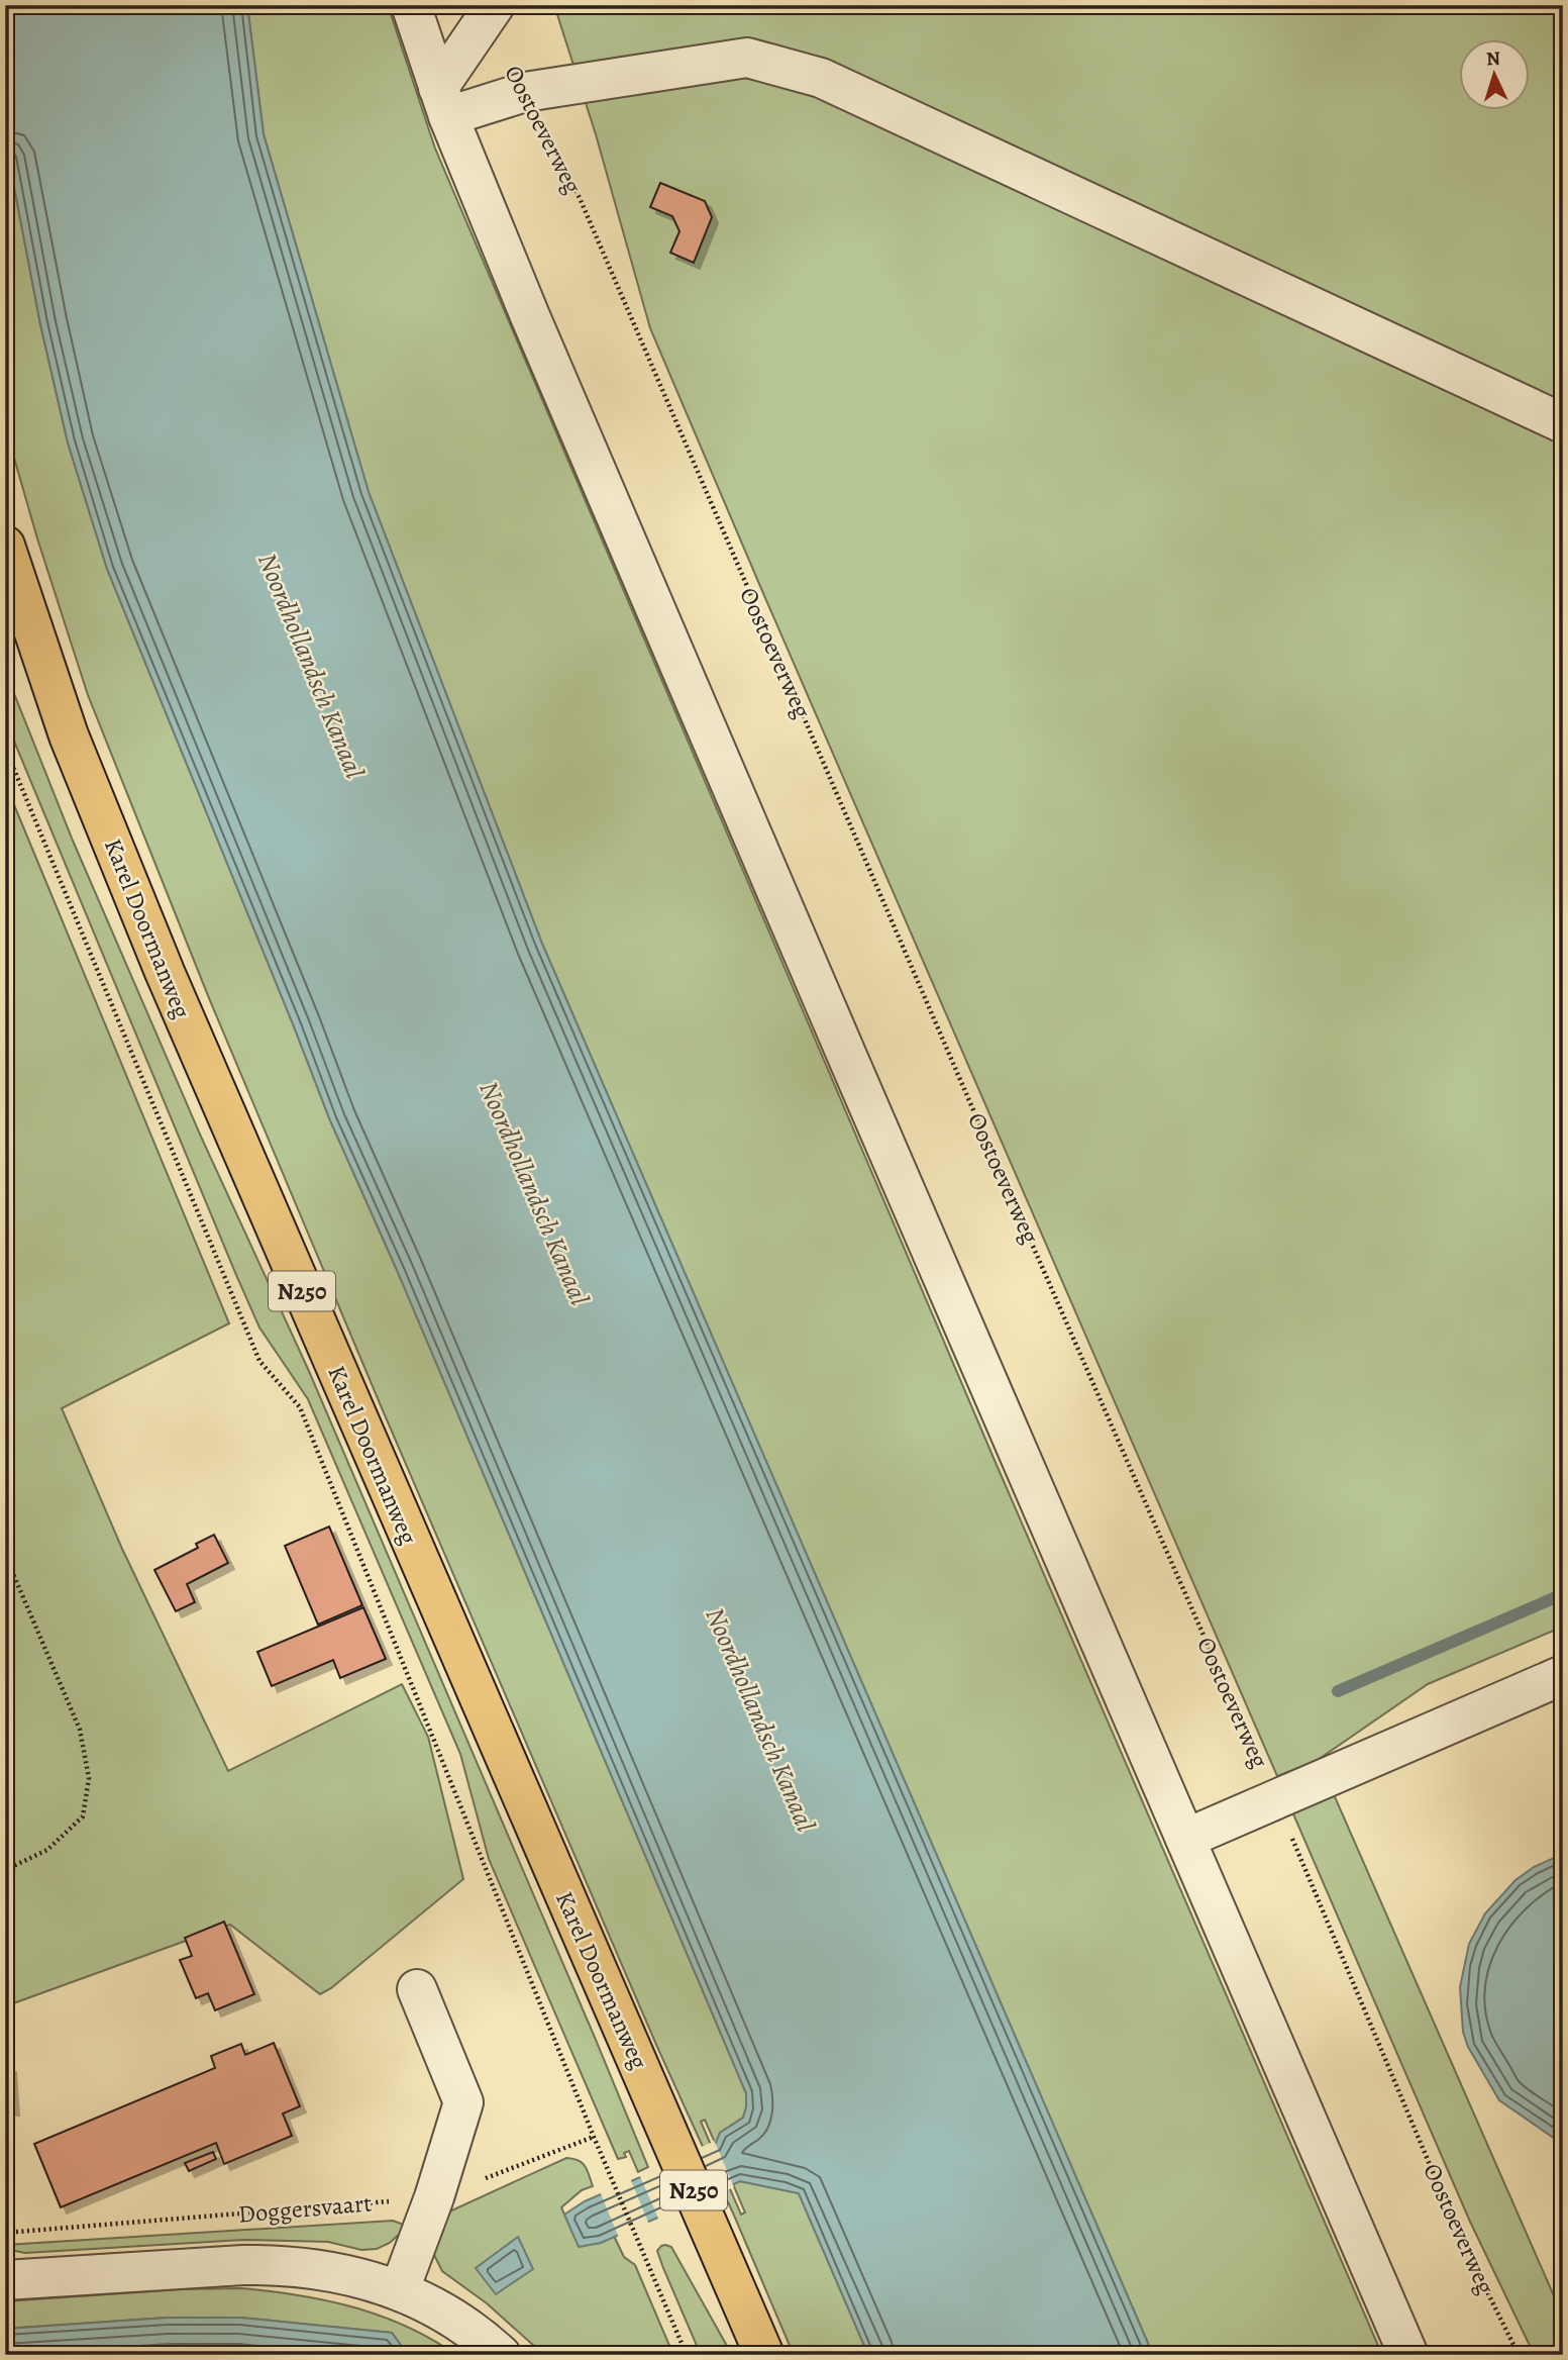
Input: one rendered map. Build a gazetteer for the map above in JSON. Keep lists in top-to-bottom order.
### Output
{
  "streets": {
    "main road": ["Karel Doormanweg", "N250"],
    "street": ["Doggersvaart"],
    "path": ["Oostoeverweg"]
  },
  "crossings": [
    ["Karel Doormanweg", "Doggersvaart"]
  ],
  "water": ["Noordhollandsch Kanaal"],
  "north": "top"
}
